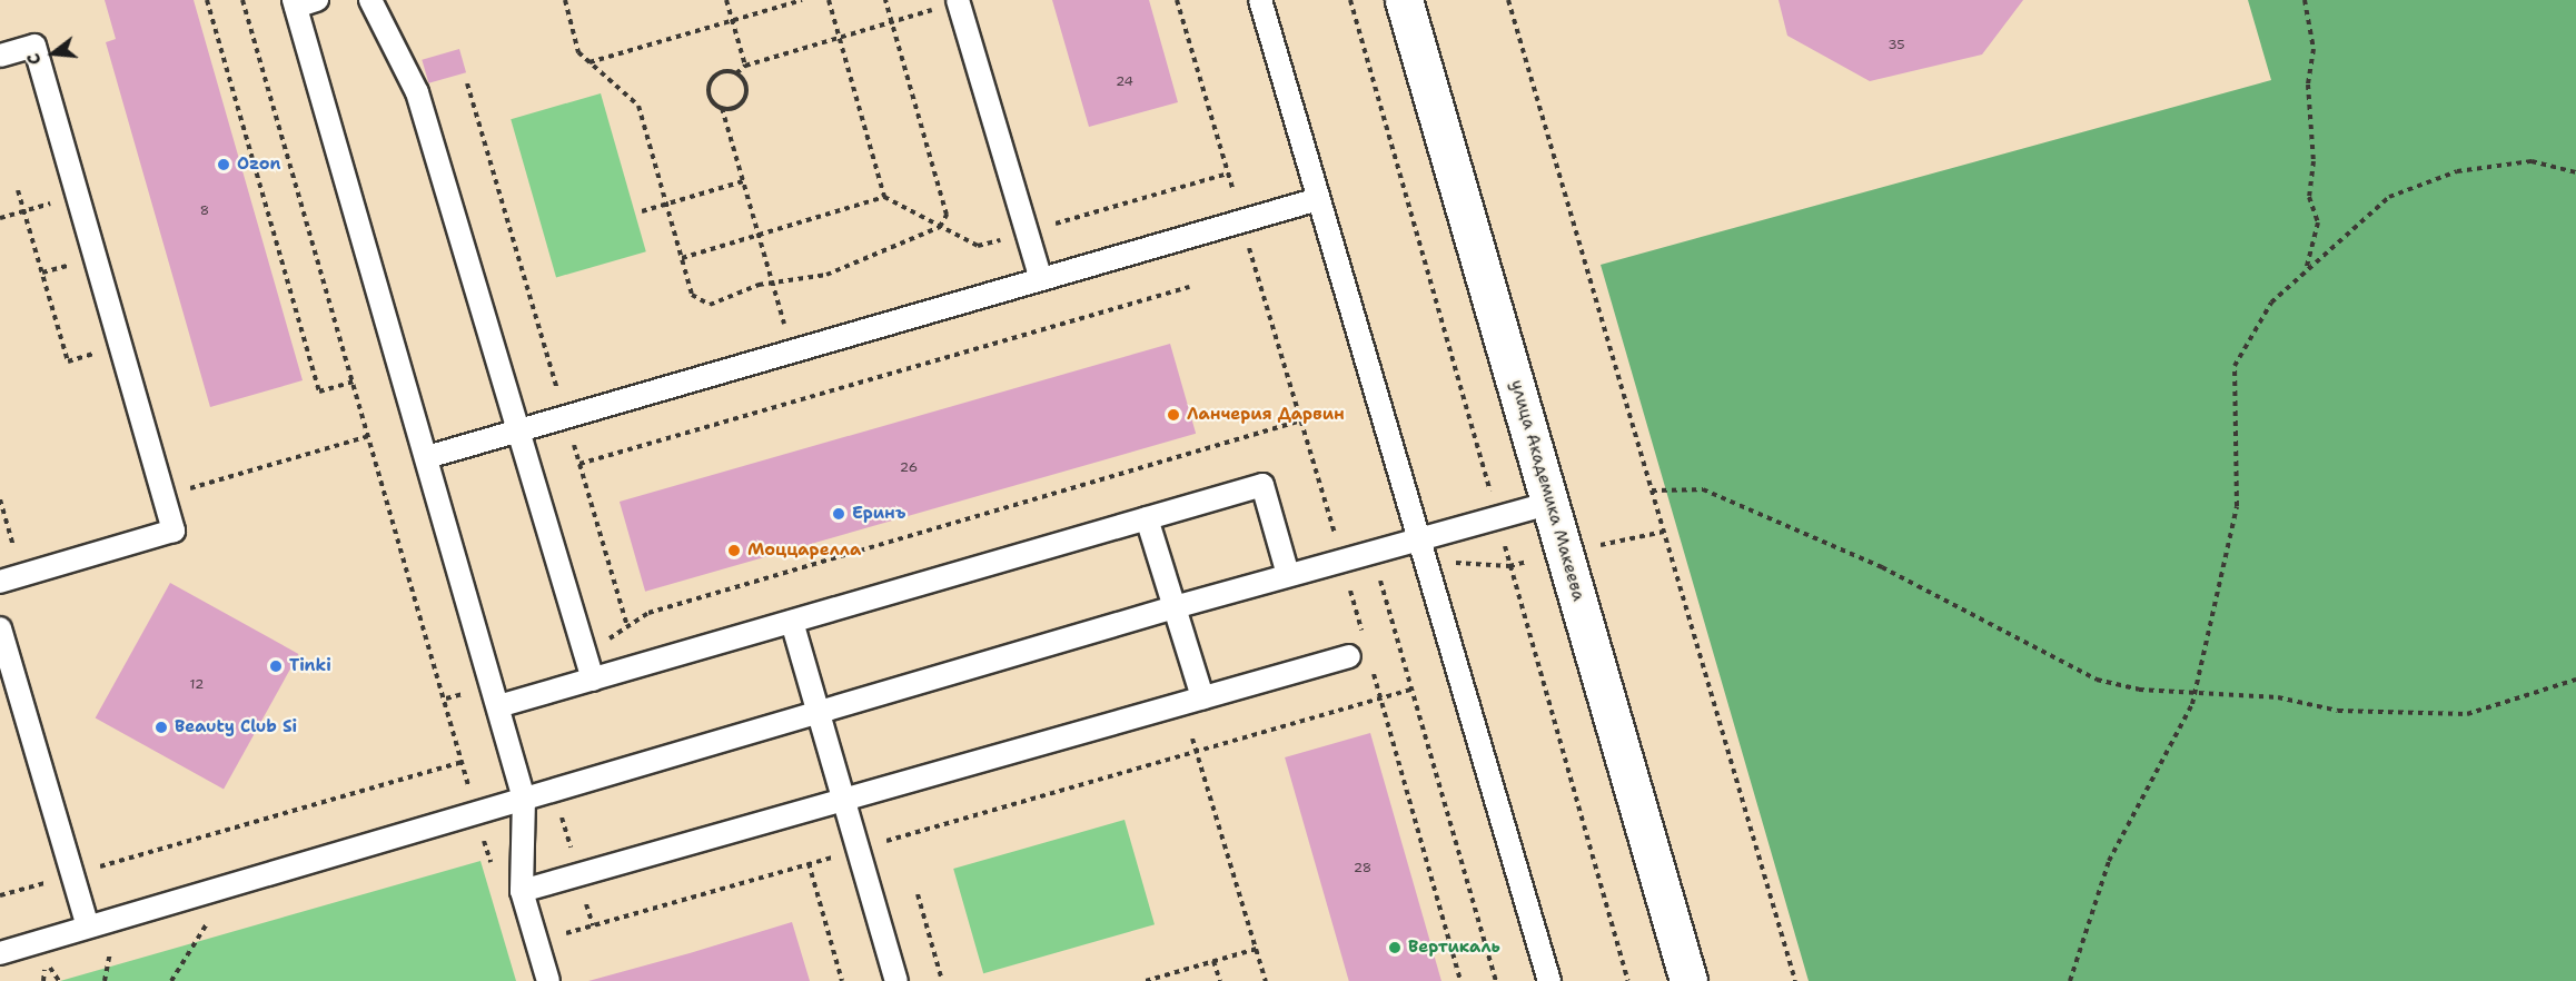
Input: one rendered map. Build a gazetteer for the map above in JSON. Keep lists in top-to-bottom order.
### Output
{
  "streets": {
    "street": ["улица Академика Макеева"]
  },
  "places": [
    "Ozon",
    "Ланчерия Дарвин",
    "Еринъ",
    "Моццарелла",
    "Tinki",
    "Beauty Club Si",
    "Вертикаль"
  ],
  "house_numbers": [
    "35",
    "24",
    "8",
    "26",
    "12",
    "28"
  ],
  "north": "left"
}
